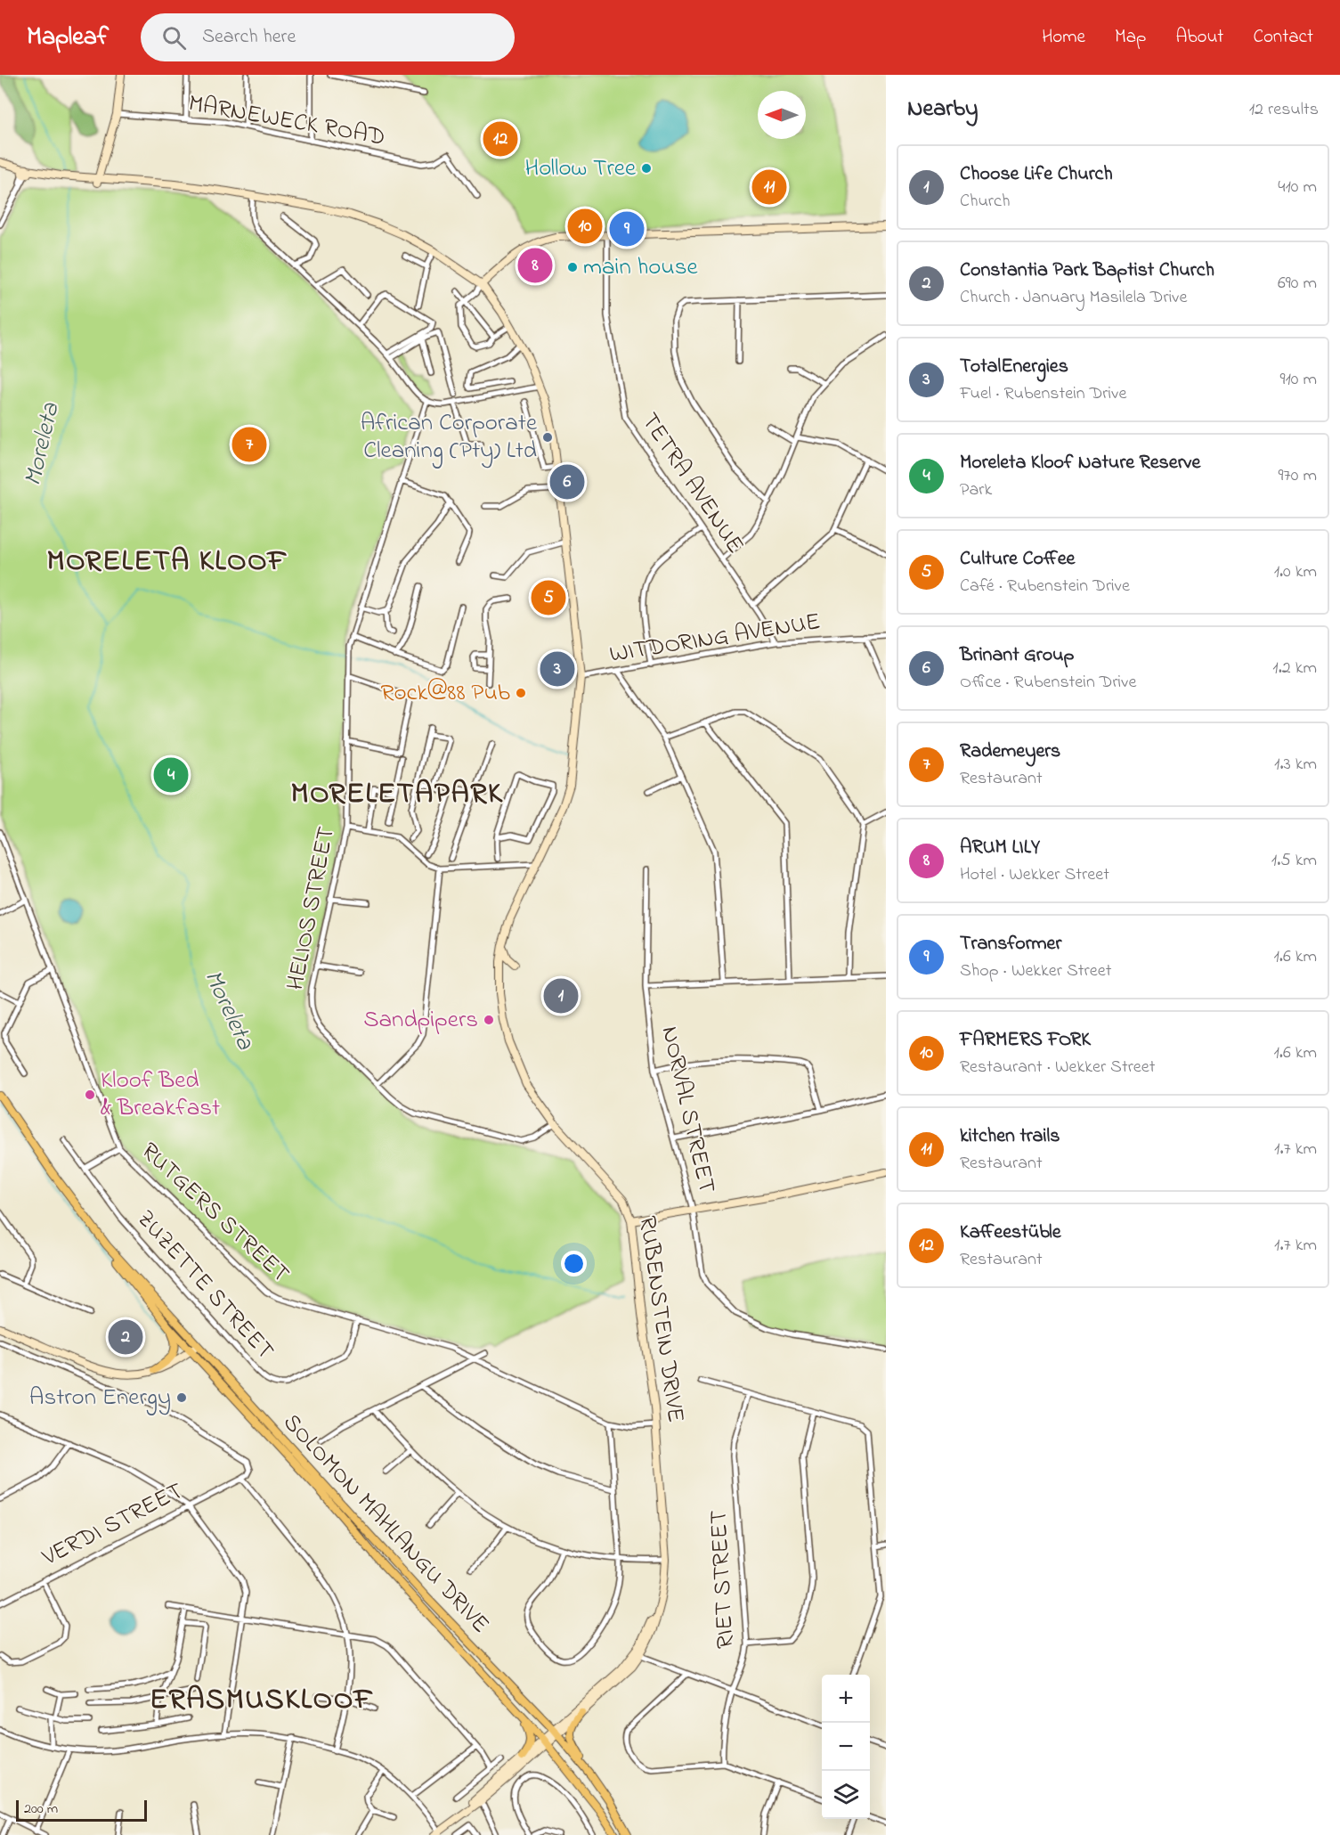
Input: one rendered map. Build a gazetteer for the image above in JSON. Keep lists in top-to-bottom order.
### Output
{
  "streets": {
    "main road": ["SOLOMON MAHLANGU DRIVE"],
    "street": [
      "MARNEWECK ROAD",
      "TETRA AVENUE",
      "WITDORING AVENUE",
      "HELIOS STREET",
      "NORVAL STREET",
      "RUTGERS STREET",
      "ZUZETTE STREET",
      "RUBENSTEIN DRIVE",
      "VERDI STREET",
      "RIET STREET"
    ]
  },
  "crossings": [
    ["TETRA AVENUE", "WITDORING AVENUE"],
    ["WITDORING AVENUE", "RUBENSTEIN DRIVE"],
    ["HELIOS STREET", "RUBENSTEIN DRIVE"],
    ["RUTGERS STREET", "ZUZETTE STREET"],
    ["RUTGERS STREET", "RUBENSTEIN DRIVE"],
    ["RUBENSTEIN DRIVE", "SOLOMON MAHLANGU DRIVE"]
  ],
  "districts": ["MORELETA KLOOF", "MORELETAPARK", "ERASMUSKLOOF"],
  "water": ["Moreleta"],
  "places": [
    "Hollow Tree",
    "main house",
    "African Corporate Cleaning (Pty) Ltd",
    "Rock@88 Pub",
    "Sandpipers",
    "Kloof Bed & Breakfast",
    "Astron Energy"
  ],
  "scale_bar": "200 m",
  "north": "left",
  "page": {
    "header": "Mapleaf",
    "search": "Search here",
    "nav": [
      "Home",
      "Map",
      "About",
      "Contact"
    ],
    "heading": ["Nearby", "12 results"],
    "pins": [
      "12",
      "11",
      "10",
      "9",
      "8",
      "7",
      "6",
      "5",
      "3",
      "4",
      "1",
      "2"
    ],
    "list": [
      {
        "mark": "1",
        "name": "Choose Life Church",
        "note": "Church",
        "value": "410 m"
      },
      {
        "mark": "2",
        "name": "Constantia Park Baptist Church",
        "note": "Church · January Masilela Drive",
        "value": "690 m"
      },
      {
        "mark": "3",
        "name": "TotalEnergies",
        "note": "Fuel · Rubenstein Drive",
        "value": "910 m"
      },
      {
        "mark": "4",
        "name": "Moreleta Kloof Nature Reserve",
        "note": "Park",
        "value": "970 m"
      },
      {
        "mark": "5",
        "name": "Culture Coffee",
        "note": "Café · Rubenstein Drive",
        "value": "1.0 km"
      },
      {
        "mark": "6",
        "name": "Brinant Group",
        "note": "Office · Rubenstein Drive",
        "value": "1.2 km"
      },
      {
        "mark": "7",
        "name": "Rademeyers",
        "note": "Restaurant",
        "value": "1.3 km"
      },
      {
        "mark": "8",
        "name": "ARUM LILY",
        "note": "Hotel · Wekker Street",
        "value": "1.5 km"
      },
      {
        "mark": "9",
        "name": "Transformer",
        "note": "Shop · Wekker Street",
        "value": "1.6 km"
      },
      {
        "mark": "10",
        "name": "FARMERS FORK",
        "note": "Restaurant · Wekker Street",
        "value": "1.6 km"
      },
      {
        "mark": "11",
        "name": "kitchen trails",
        "note": "Restaurant",
        "value": "1.7 km"
      },
      {
        "mark": "12",
        "name": "Kaffeestüble",
        "note": "Restaurant",
        "value": "1.7 km"
      }
    ],
    "map_buttons": ["+", "−"],
    "scale": "200 m"
  }
}
